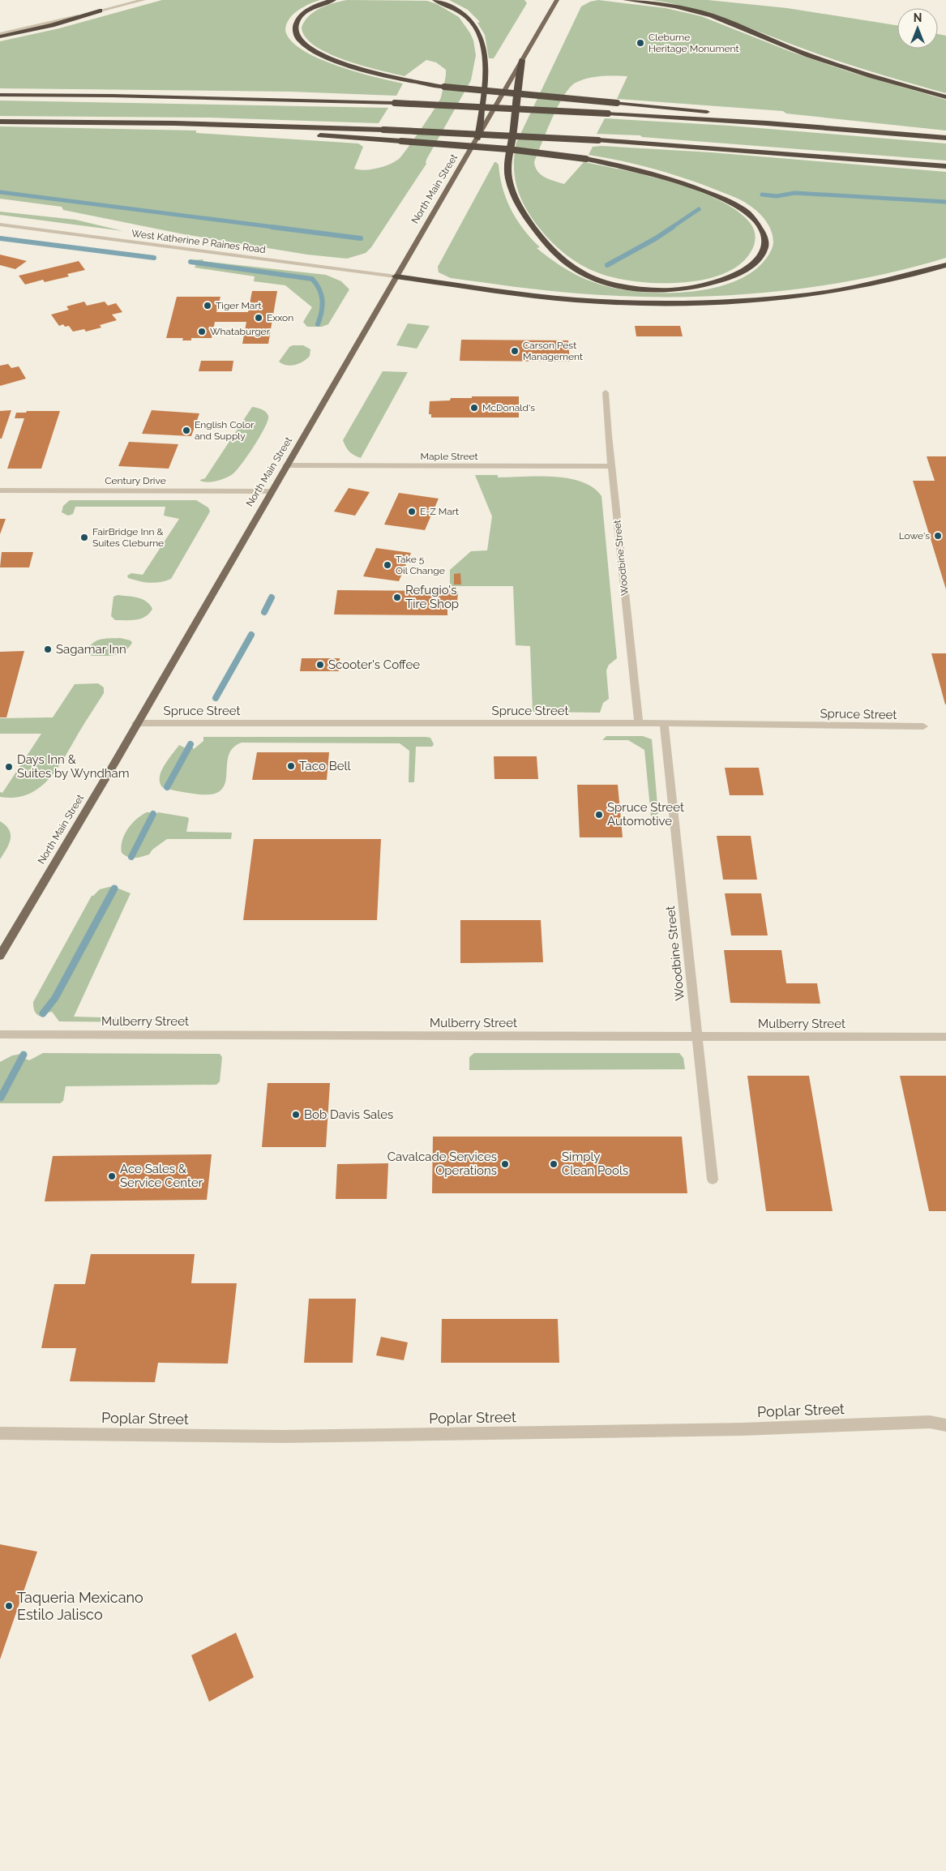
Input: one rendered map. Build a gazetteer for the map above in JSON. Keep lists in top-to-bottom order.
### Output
{
  "streets": {
    "main road": ["North Main Street"],
    "street": [
      "West Katherine P Raines Road",
      "Maple Street",
      "Century Drive",
      "Woodbine Street",
      "Spruce Street",
      "Mulberry Street",
      "Poplar Street"
    ]
  },
  "crossings": [
    ["North Main Street", "West Katherine P Raines Road"],
    ["North Main Street", "Maple Street"],
    ["North Main Street", "Century Drive"],
    ["North Main Street", "Spruce Street"],
    ["Maple Street", "Woodbine Street"],
    ["Woodbine Street", "Spruce Street"],
    ["Woodbine Street", "Mulberry Street"]
  ],
  "places": [
    "Cleburne Heritage Monument",
    "Tiger Mart",
    "Exxon",
    "Whataburger",
    "Carson Pest Management",
    "McDonald's",
    "English Color and Supply",
    "E-Z Mart",
    "Lowe's",
    "FairBridge Inn & Suites Cleburne",
    "Take 5 Oil Change",
    "Refugio's Tire Shop",
    "Sagamar Inn",
    "Scooter's Coffee",
    "Taco Bell",
    "Days Inn & Suites by Wyndham",
    "Spruce Street Automotive",
    "Bob Davis Sales",
    "Cavalcade Services Operations",
    "Simply Clean Pools",
    "Ace Sales & Service Center",
    "Taqueria Mexicano Estilo Jalisco"
  ],
  "north": "top"
}
